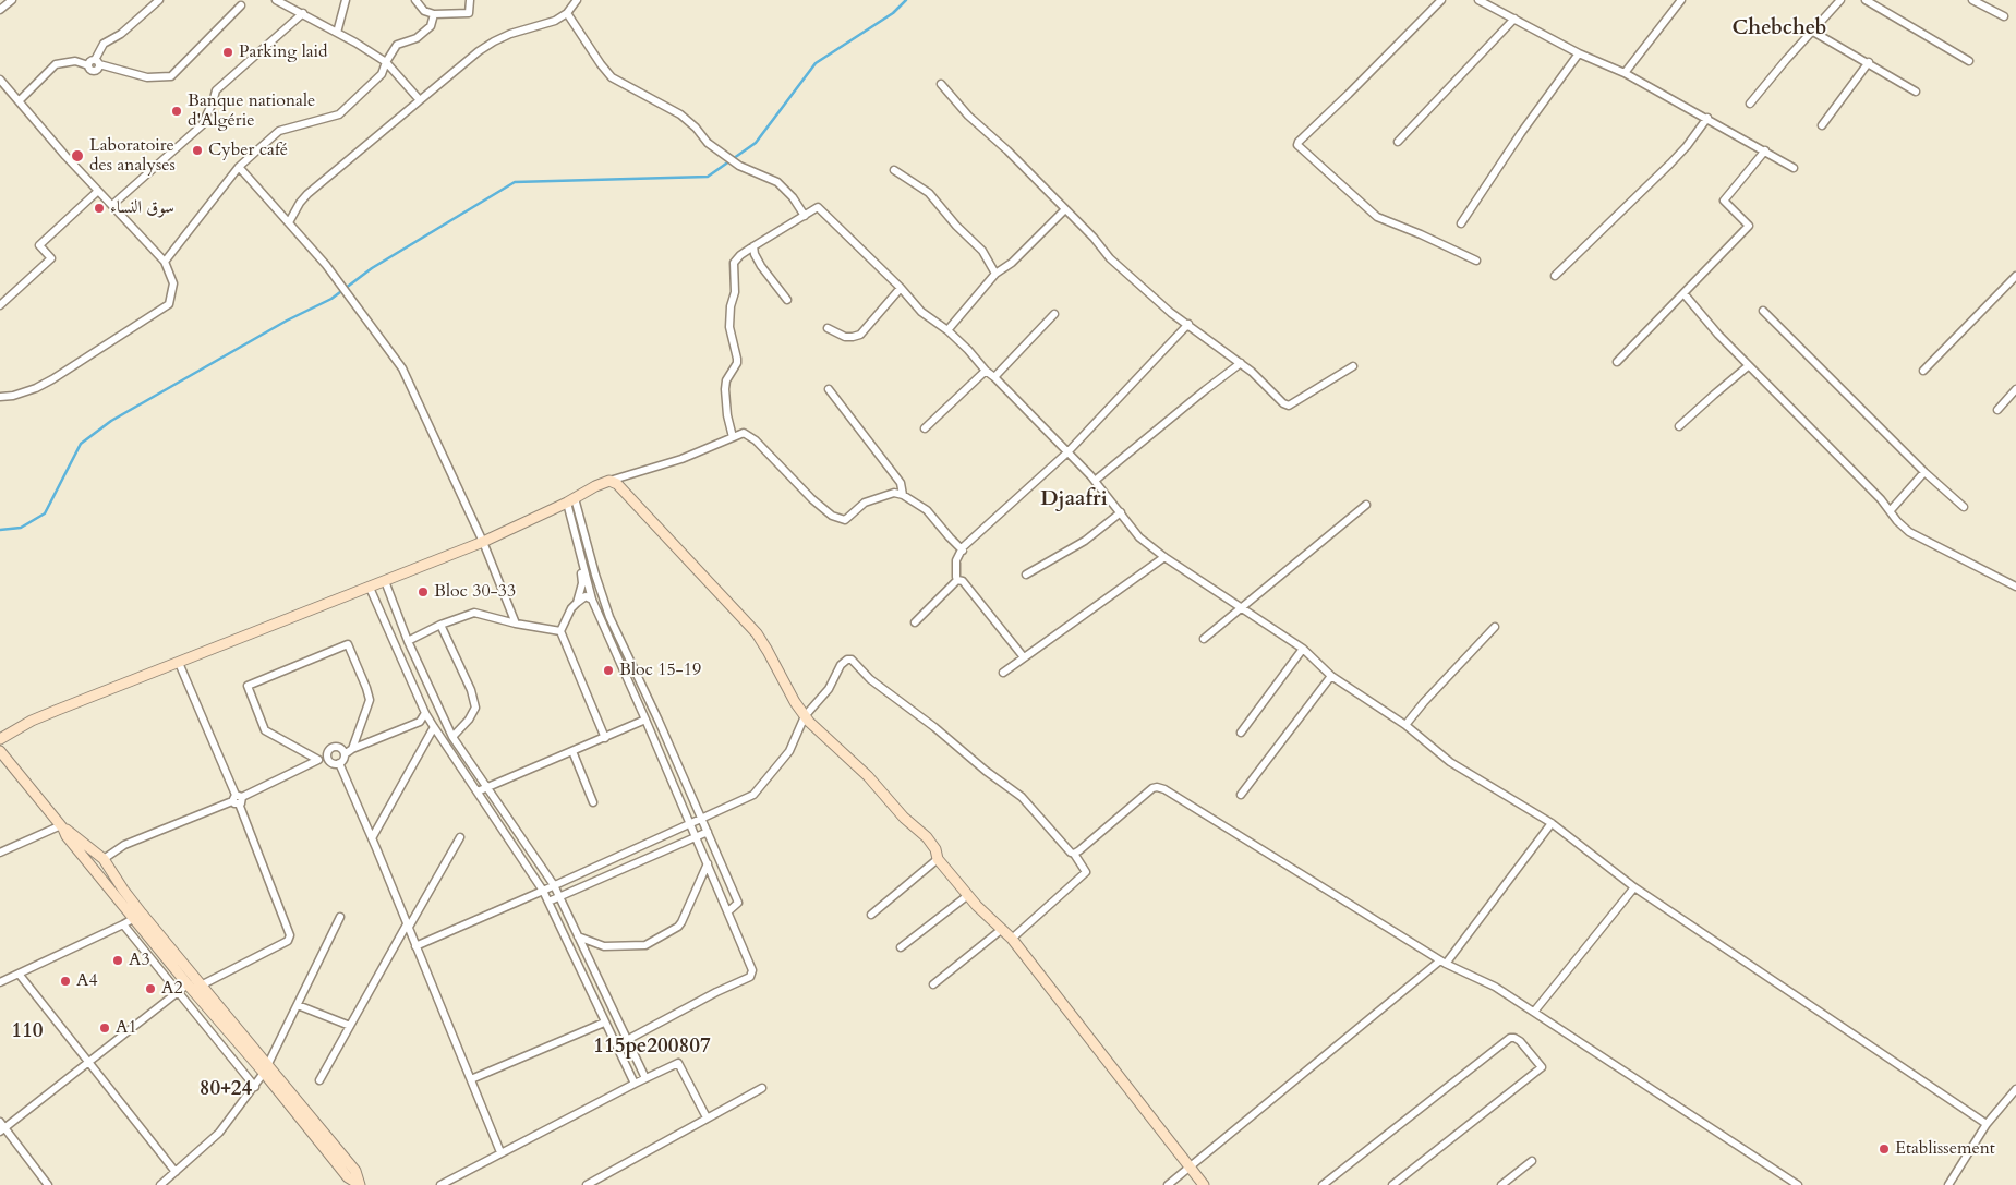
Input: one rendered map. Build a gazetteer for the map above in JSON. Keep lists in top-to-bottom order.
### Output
{
  "districts": [
    "Chebcheb",
    "Djaafri",
    "110",
    "115pe200807",
    "80+24"
  ],
  "places": [
    "Parking laid",
    "Banque nationale d'Algérie",
    "Cyber café",
    "Laboratoire des analyses",
    "سوق النساء",
    "Bloc 30-33",
    "Bloc 15-19",
    "A3",
    "A4",
    "A2",
    "A1",
    "Etablissement"
  ]
}
